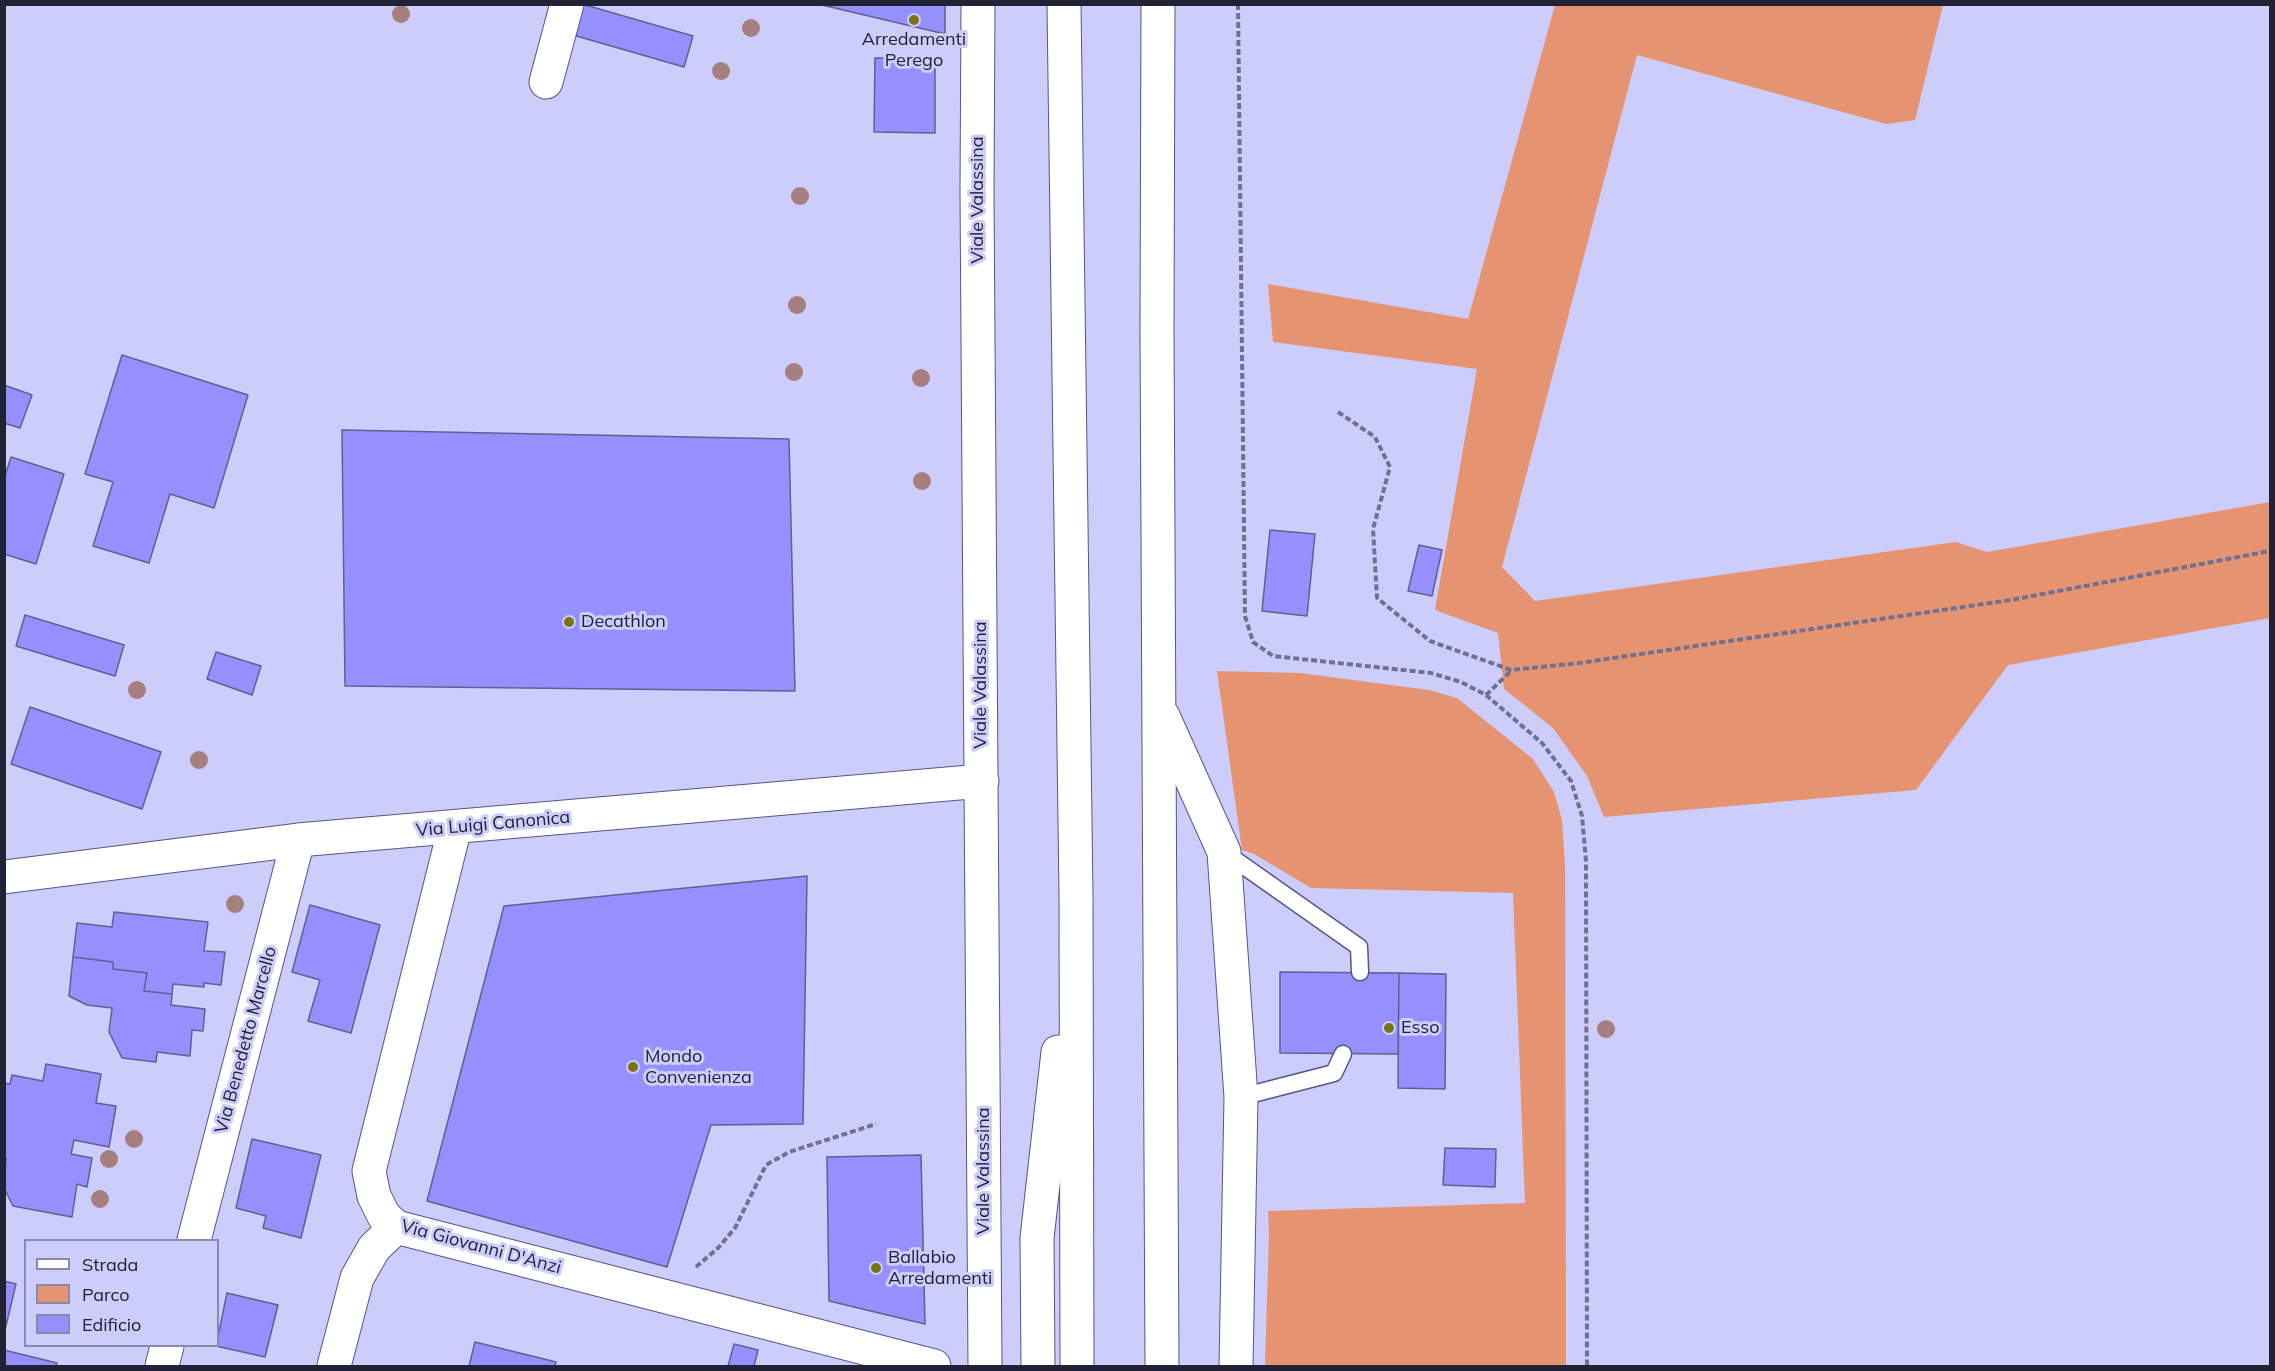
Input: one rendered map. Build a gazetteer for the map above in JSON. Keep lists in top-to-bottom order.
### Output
{
  "streets": {
    "main road": [
      "Viale Valassina",
      "Via Luigi Canonica",
      "Via Benedetto Marcello",
      "Via Giovanni D'Anzi"
    ]
  },
  "crossings": [
    ["Viale Valassina", "Via Luigi Canonica"],
    ["Via Luigi Canonica", "Via Benedetto Marcello"],
    ["Via Luigi Canonica", "Via Giovanni D'Anzi"]
  ],
  "places": [
    "Arredamenti Perego",
    "Decathlon",
    "Esso",
    "Mondo Convenienza",
    "Ballabio Arredamenti"
  ],
  "legend": ["Strada", "Parco", "Edificio"]
}
